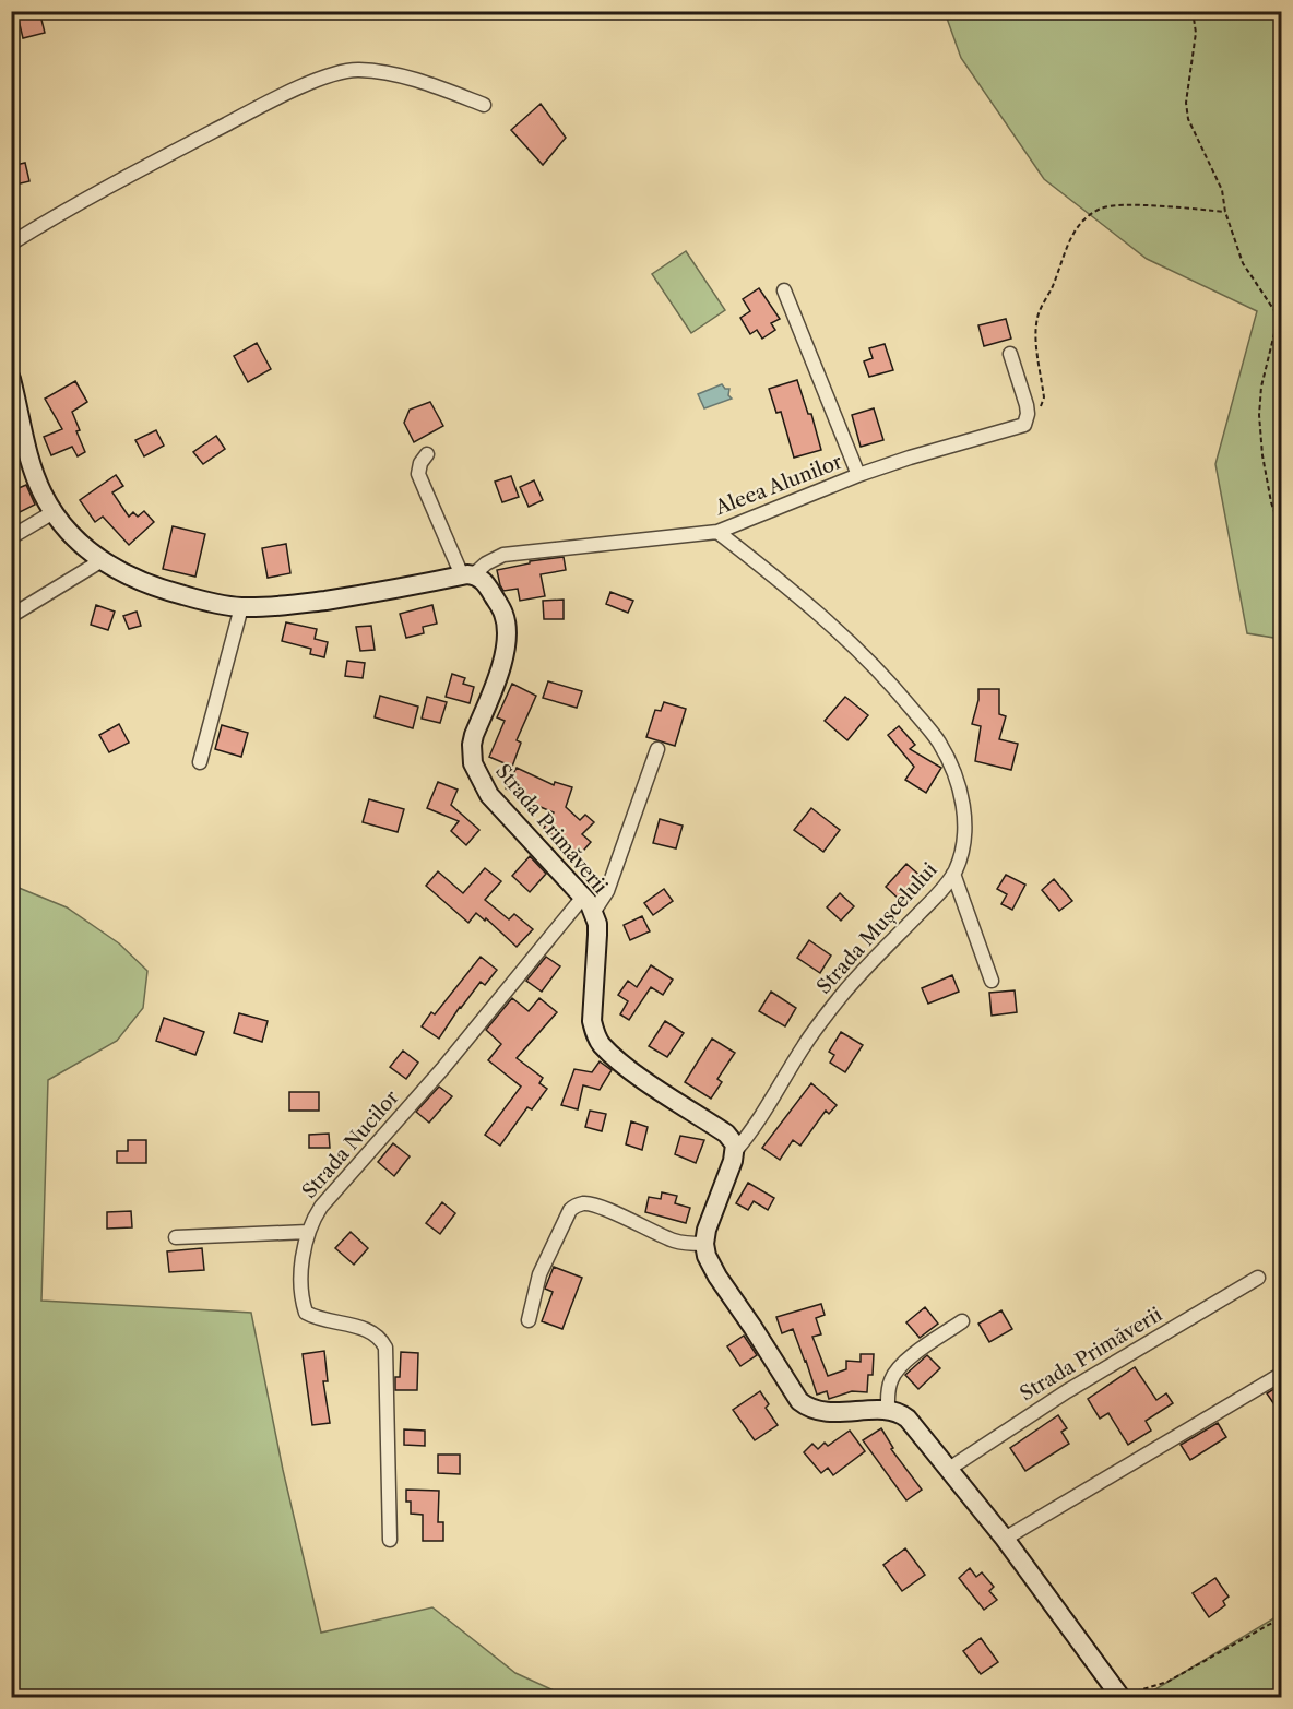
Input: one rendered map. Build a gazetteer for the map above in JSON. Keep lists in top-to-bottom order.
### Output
{
  "streets": {
    "street": [
      "Aleea Alunilor",
      "Strada Primăverii",
      "Strada Mușcelului",
      "Strada Nucilor"
    ]
  },
  "crossings": [
    ["Aleea Alunilor", "Strada Primăverii"],
    ["Aleea Alunilor", "Strada Mușcelului"],
    ["Strada Primăverii", "Strada Mușcelului"],
    ["Strada Primăverii", "Strada Nucilor"]
  ]
}
